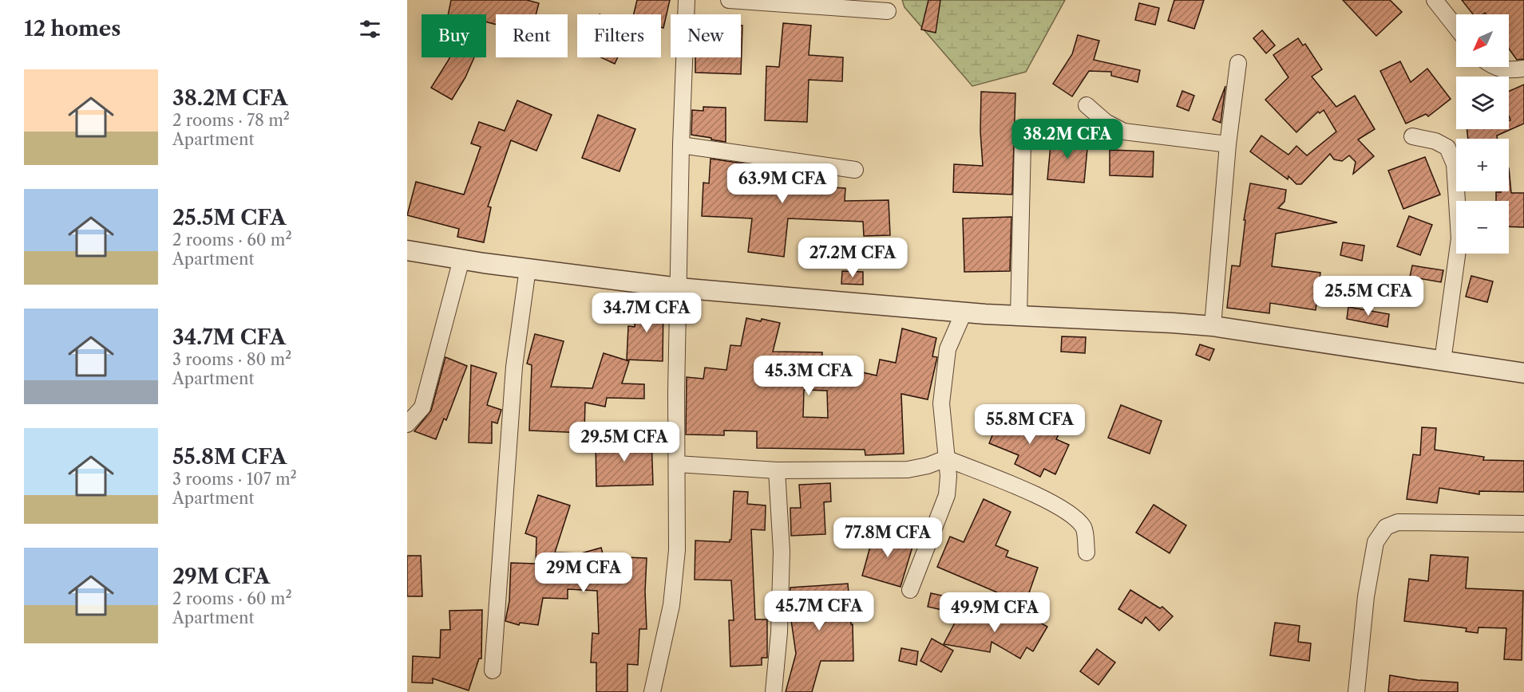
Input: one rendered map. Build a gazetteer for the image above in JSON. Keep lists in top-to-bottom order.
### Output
{
  "north": "bottom left",
  "page": {
    "heading": "12 homes",
    "map_buttons": ["+", "−"],
    "chip": [
      "Buy",
      "Rent",
      "Filters",
      "New"
    ],
    "list": [
      {
        "name": "38.2M CFA",
        "note": "2 rooms · 78 m² · Apartment"
      },
      {
        "name": "25.5M CFA",
        "note": "2 rooms · 60 m² · Apartment"
      },
      {
        "name": "34.7M CFA",
        "note": "3 rooms · 80 m² · Apartment"
      },
      {
        "name": "55.8M CFA",
        "note": "3 rooms · 107 m² · Apartment"
      },
      {
        "name": "29M CFA",
        "note": "2 rooms · 60 m² · Apartment"
      }
    ],
    "price": [
      "38.2M CFA",
      "63.9M CFA",
      "27.2M CFA",
      "25.5M CFA",
      "34.7M CFA",
      "45.3M CFA",
      "55.8M CFA",
      "29.5M CFA",
      "77.8M CFA",
      "29M CFA",
      "45.7M CFA",
      "49.9M CFA"
    ]
  }
}
